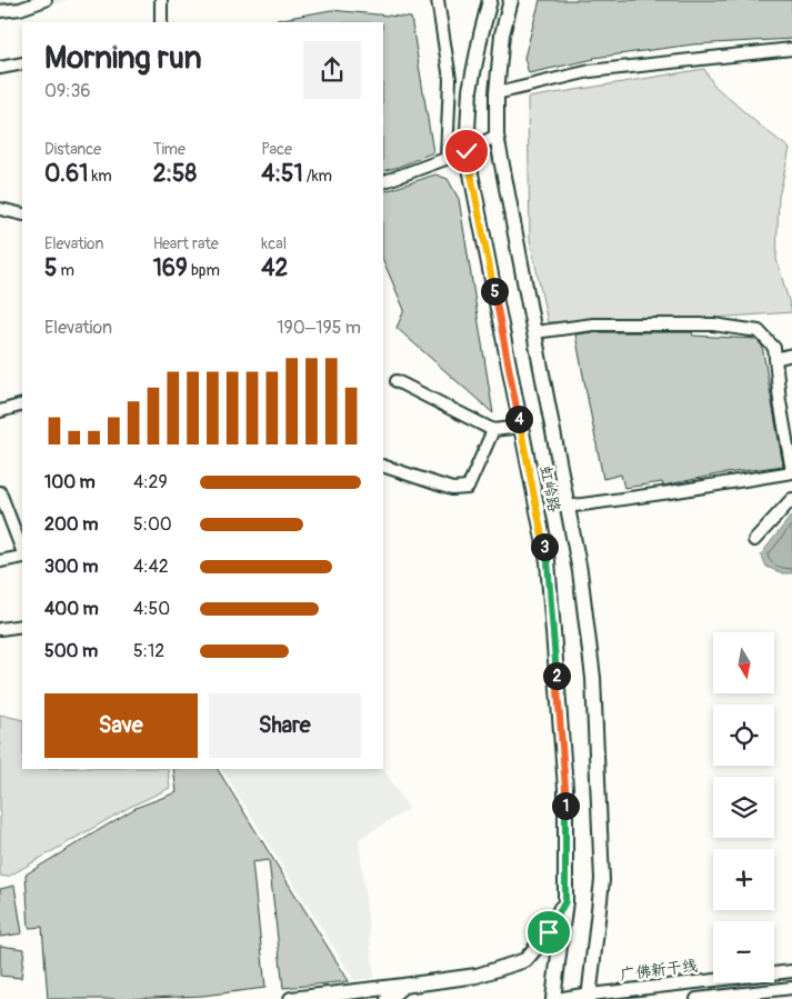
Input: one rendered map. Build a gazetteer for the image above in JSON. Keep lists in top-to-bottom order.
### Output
{
  "streets": {
    "main road": ["虹岭路", "广佛新干线"]
  },
  "crossings": [
    ["虹岭路", "广佛新干线"]
  ],
  "north": "bottom",
  "page": {
    "heading": ["Morning run", "09:36"],
    "stats": [
      ["Distance", "0.61 km"],
      ["Time", "2:58"],
      ["Pace", "4:51 /km"],
      ["Elevation", "5 m"],
      ["Heart rate", "169 bpm"],
      ["kcal", "42"]
    ],
    "pins": [
      "5",
      "4",
      "3",
      "2",
      "1"
    ],
    "chart": ["Elevation", "190–195 m"],
    "list": [
      {
        "name": "100 m",
        "note": "4:29"
      },
      {
        "name": "200 m",
        "note": "5:00"
      },
      {
        "name": "300 m",
        "note": "4:42"
      },
      {
        "name": "400 m",
        "note": "4:50"
      },
      {
        "name": "500 m",
        "note": "5:12"
      }
    ],
    "map_buttons": ["+", "−"],
    "buttons": ["Save", "Share"]
  }
}
